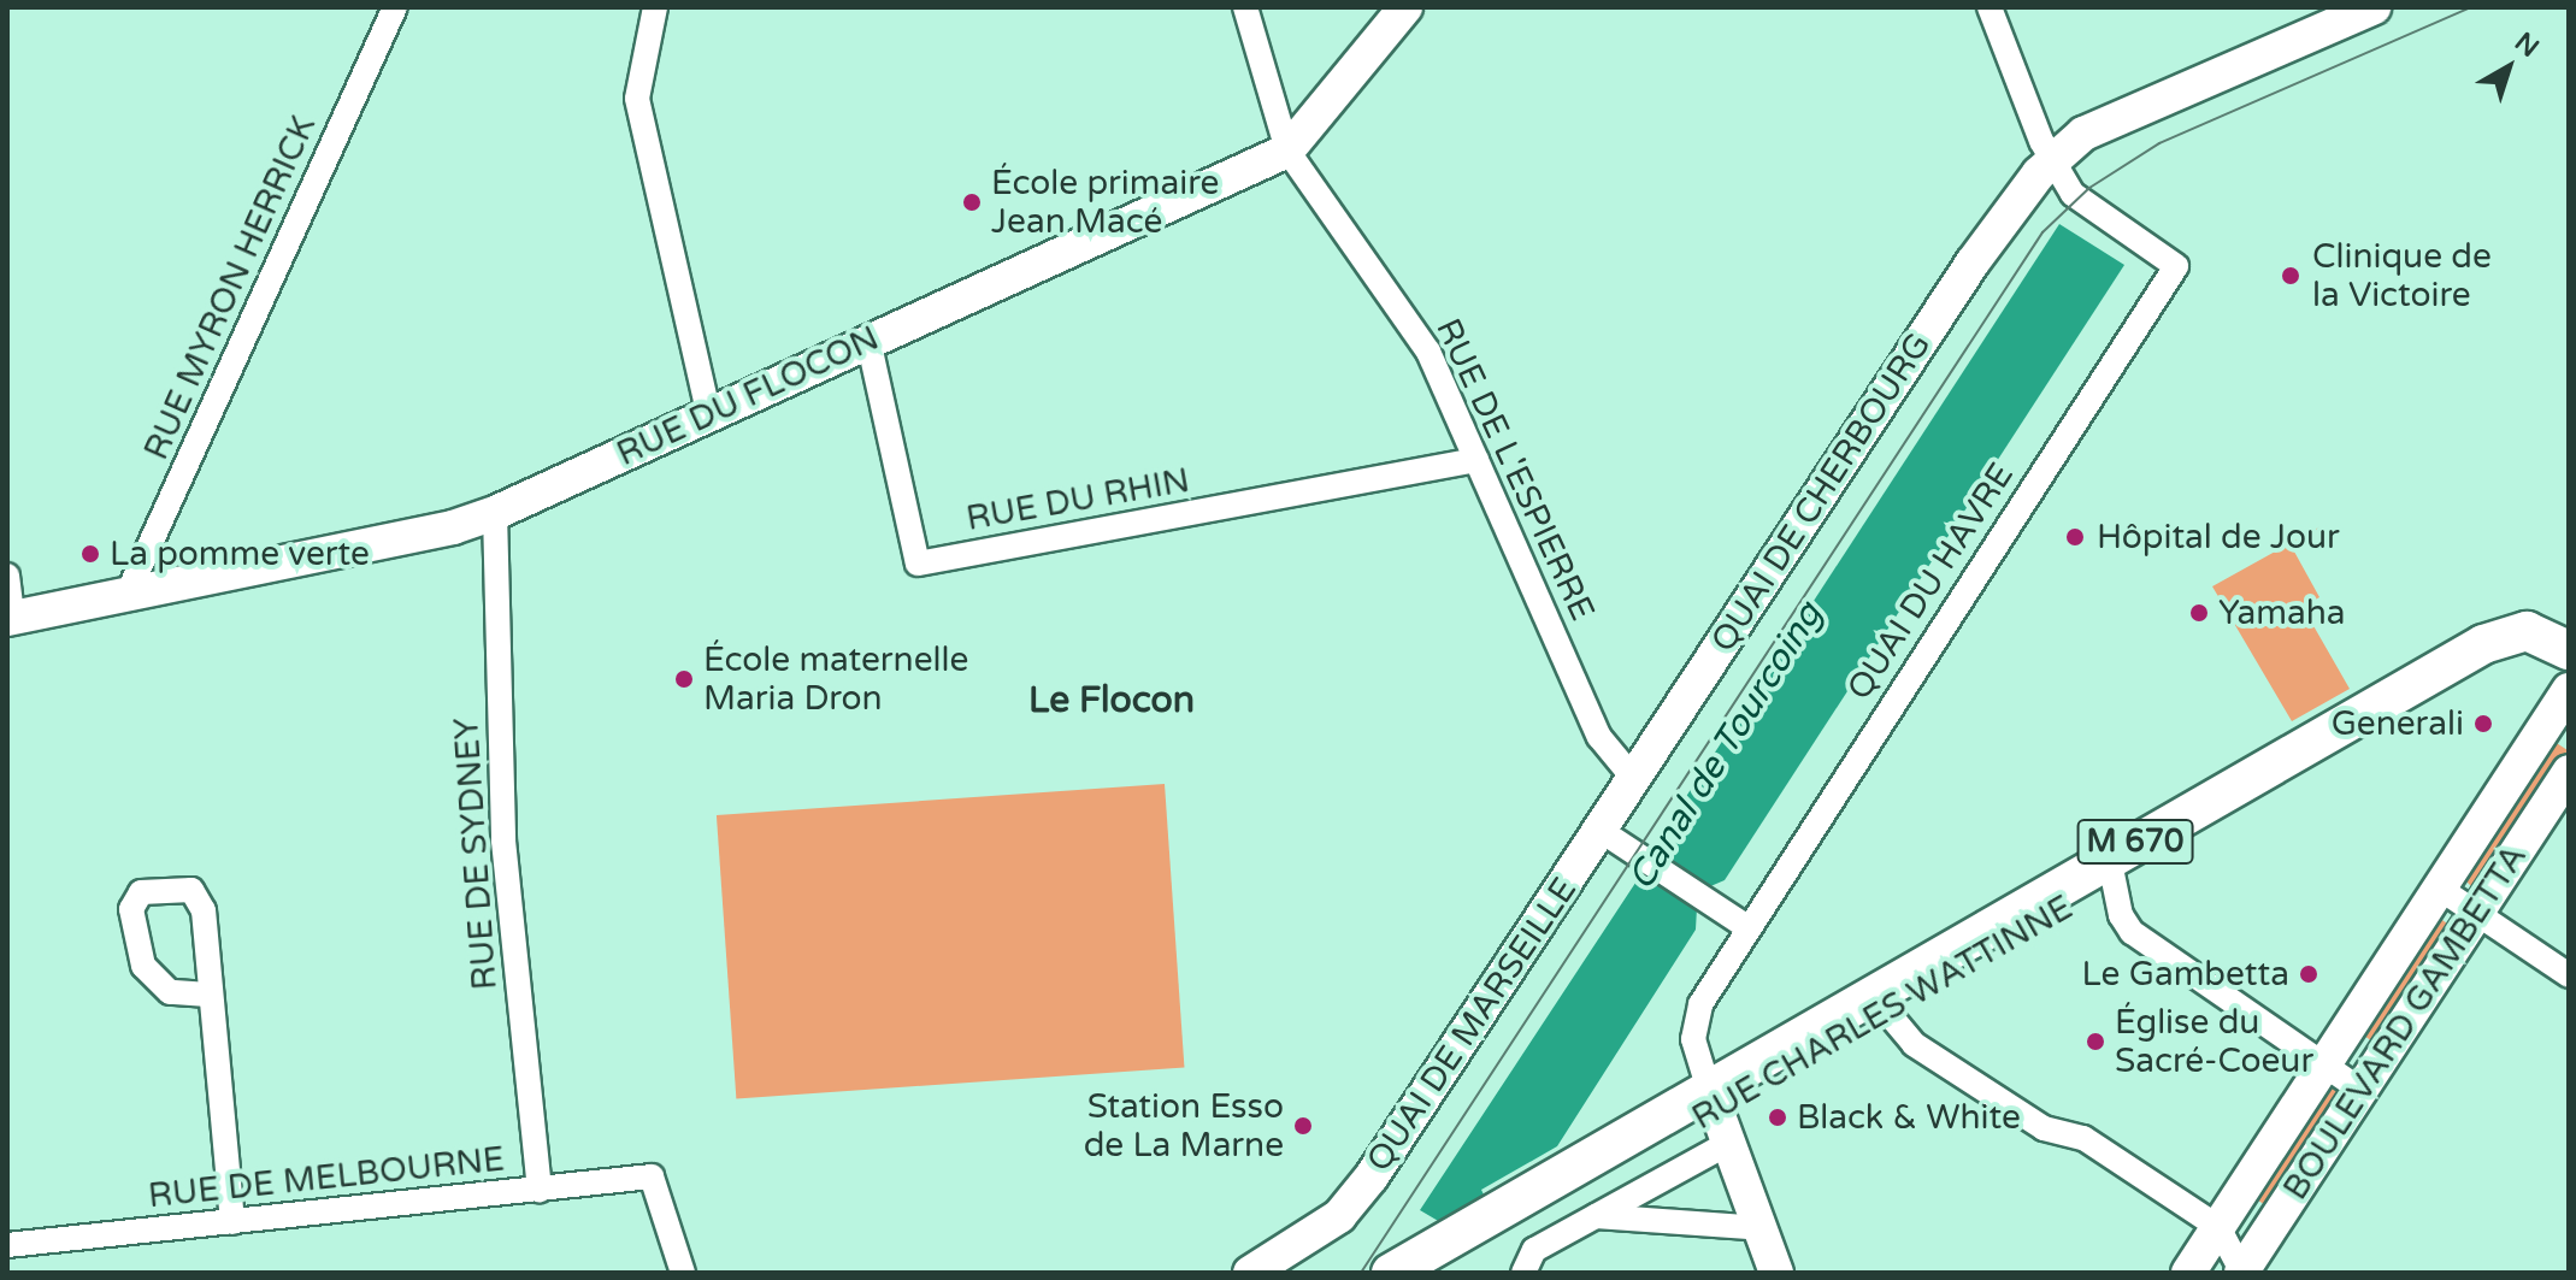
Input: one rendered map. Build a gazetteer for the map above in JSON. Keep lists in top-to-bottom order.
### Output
{
  "streets": {
    "main road": [
      "RUE DU FLOCON",
      "QUAI DE CHERBOURG",
      "M 670",
      "RUE CHARLES WATTINNE",
      "BOULEVARD GAMBETTA",
      "QUAI DE MARSEILLE"
    ],
    "street": [
      "RUE MYRON HERRICK",
      "RUE DE L'ESPIERRE",
      "RUE DU RHIN",
      "QUAI DU HAVRE",
      "RUE DE SYDNEY",
      "RUE DE MELBOURNE"
    ]
  },
  "crossings": [
    ["RUE MYRON HERRICK", "RUE DU FLOCON"],
    ["RUE DU FLOCON", "RUE DE L'ESPIERRE"],
    ["RUE DU FLOCON", "RUE DU RHIN"],
    ["RUE DU FLOCON", "RUE DE SYDNEY"],
    ["RUE DE L'ESPIERRE", "QUAI DE CHERBOURG"],
    ["RUE DE L'ESPIERRE", "RUE DU RHIN"],
    ["QUAI DE CHERBOURG", "QUAI DU HAVRE"],
    ["QUAI DE CHERBOURG", "QUAI DE MARSEILLE"],
    ["QUAI DU HAVRE", "RUE CHARLES WATTINNE"],
    ["RUE DE SYDNEY", "RUE DE MELBOURNE"]
  ],
  "districts": ["Le Flocon"],
  "water": ["Canal de Tourcoing"],
  "places": [
    "École primaire Jean Macé",
    "Clinique de la Victoire",
    "Hôpital de Jour",
    "La pomme verte",
    "Yamaha",
    "École maternelle Maria Dron",
    "Generali",
    "Le Gambetta",
    "Église du Sacré-Coeur",
    "Black & White",
    "Station Esso de La Marne"
  ],
  "north": "top right"
}
